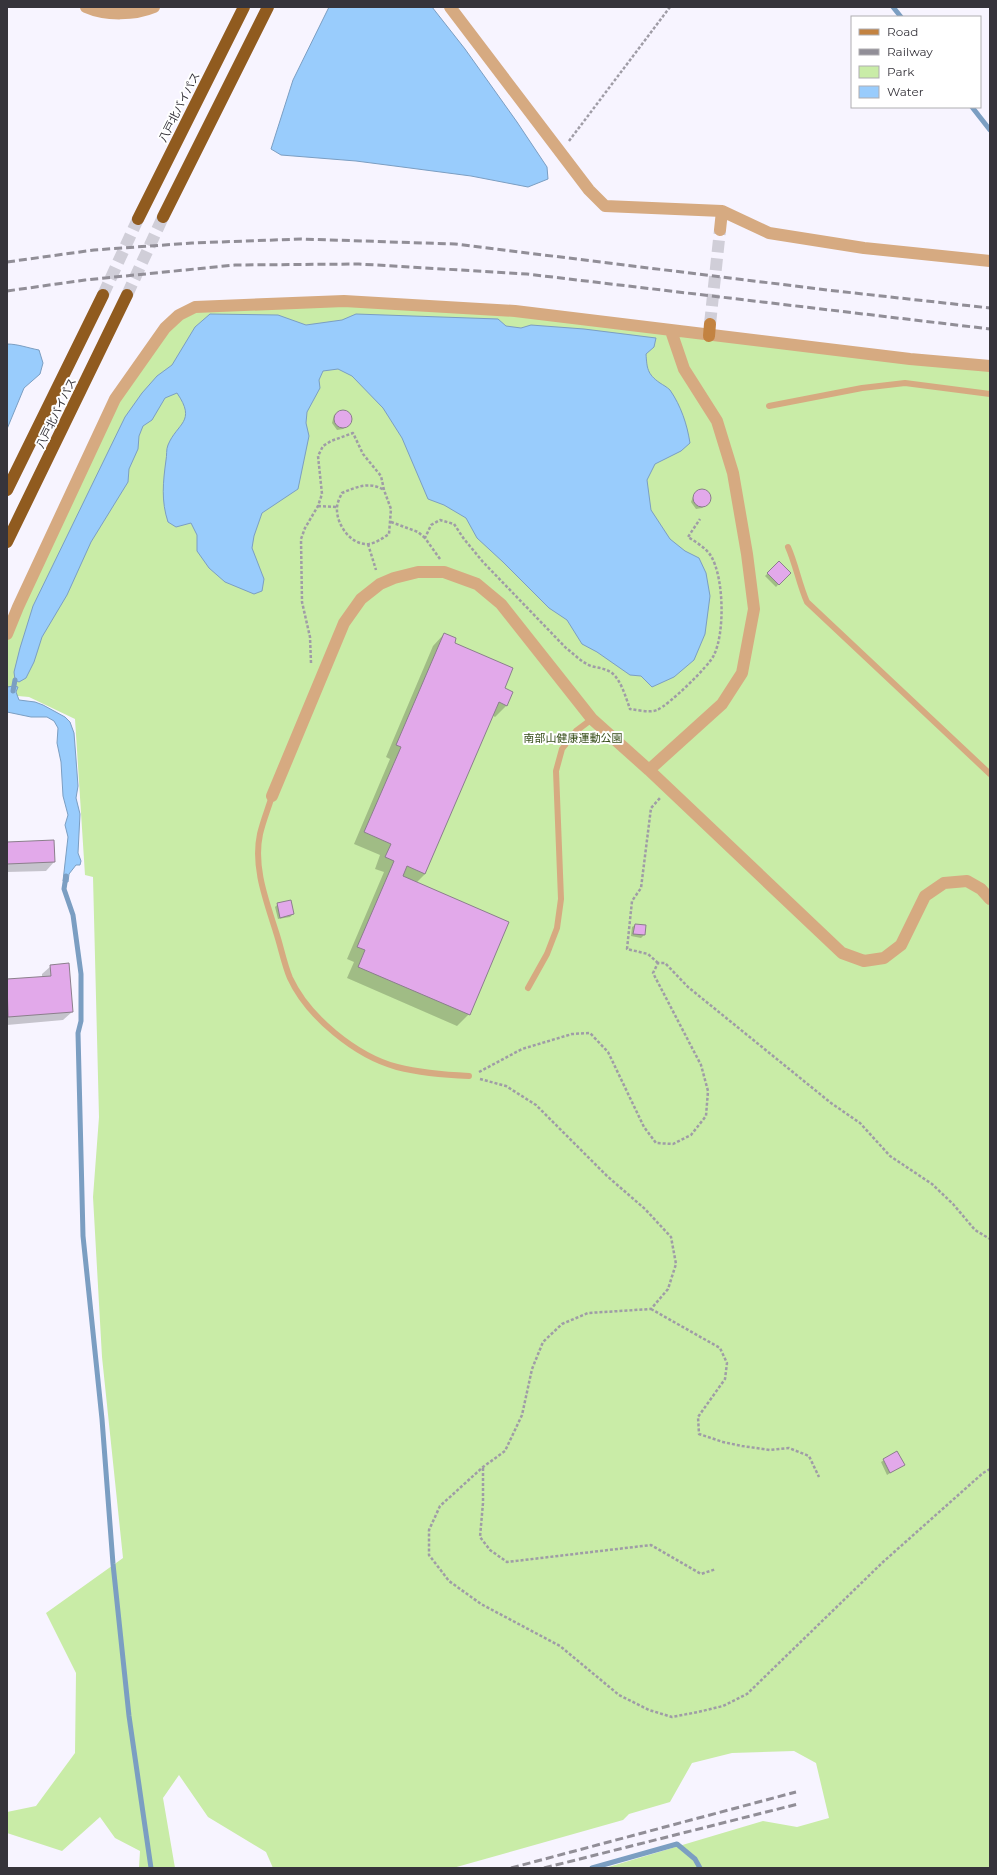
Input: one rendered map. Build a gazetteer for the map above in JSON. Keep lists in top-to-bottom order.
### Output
{
  "streets": {
    "highway": ["八戸北バイパス"]
  },
  "parks": ["南部山健康運動公園"],
  "legend": [
    "Road",
    "Railway",
    "Park",
    "Water"
  ]
}
